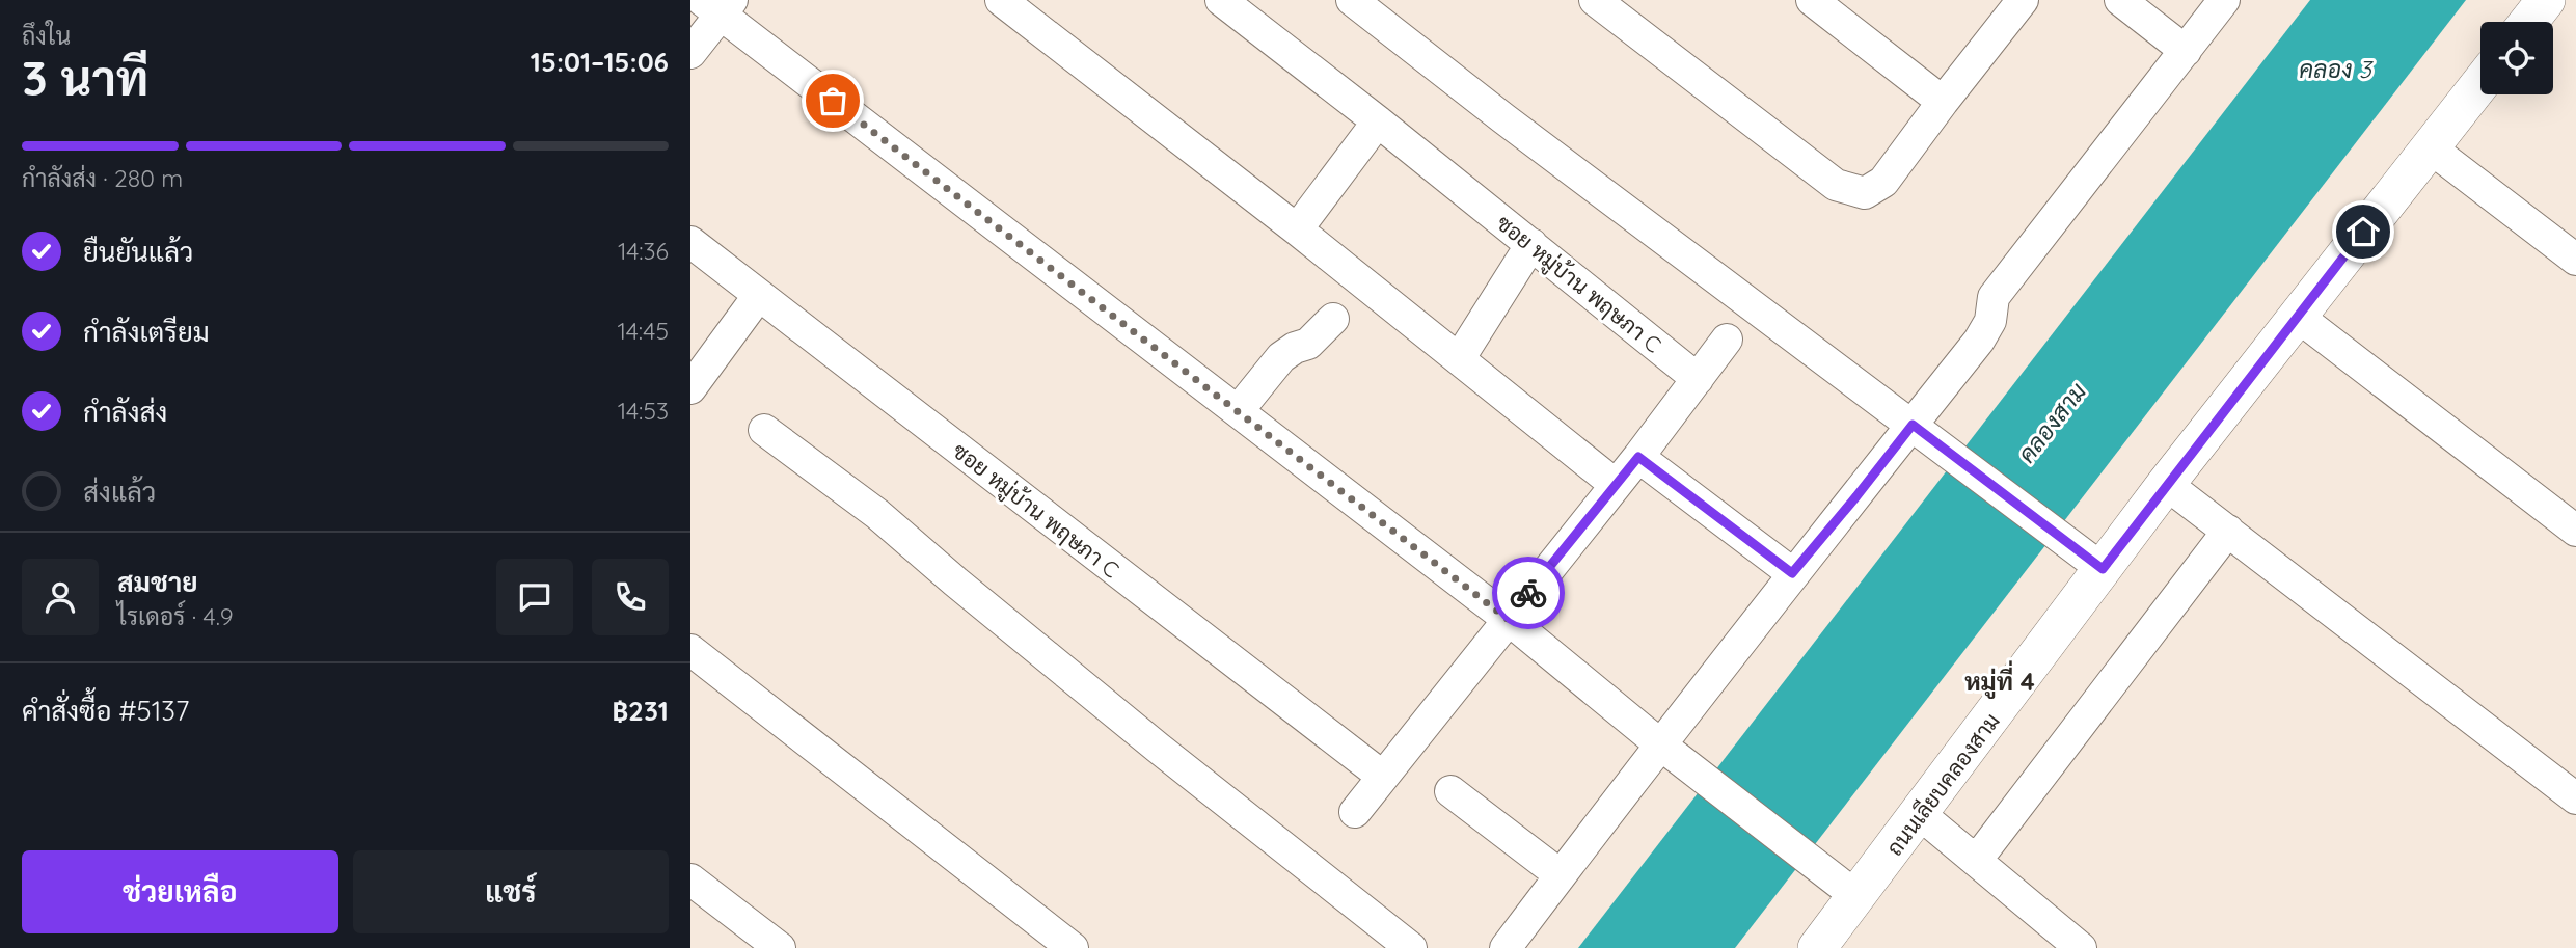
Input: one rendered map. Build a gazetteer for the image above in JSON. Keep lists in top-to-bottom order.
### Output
{
  "streets": {
    "main road": ["ถนนเลียบคลองสาม"],
    "street": ["ซอย หมู่บ้าน พฤษภา C"]
  },
  "districts": ["หมู่ที่ 4"],
  "water": ["คลอง 3", "คลองสาม"],
  "page": {
    "heading": ["3 นาที", "ถึงใน", "15:01–15:06"],
    "panel": [
      "สมชาย",
      "ไรเดอร์ · 4.9",
      "คำสั่งซื้อ #5137",
      "฿231"
    ],
    "bar": "กำลังส่ง · 280 m",
    "list": [
      ["ยืนยันแล้ว", "14:36"],
      ["กำลังเตรียม", "14:45"],
      ["กำลังส่ง", "14:53"],
      "ส่งแล้ว"
    ],
    "buttons": ["ช่วยเหลือ", "แชร์"]
  }
}
